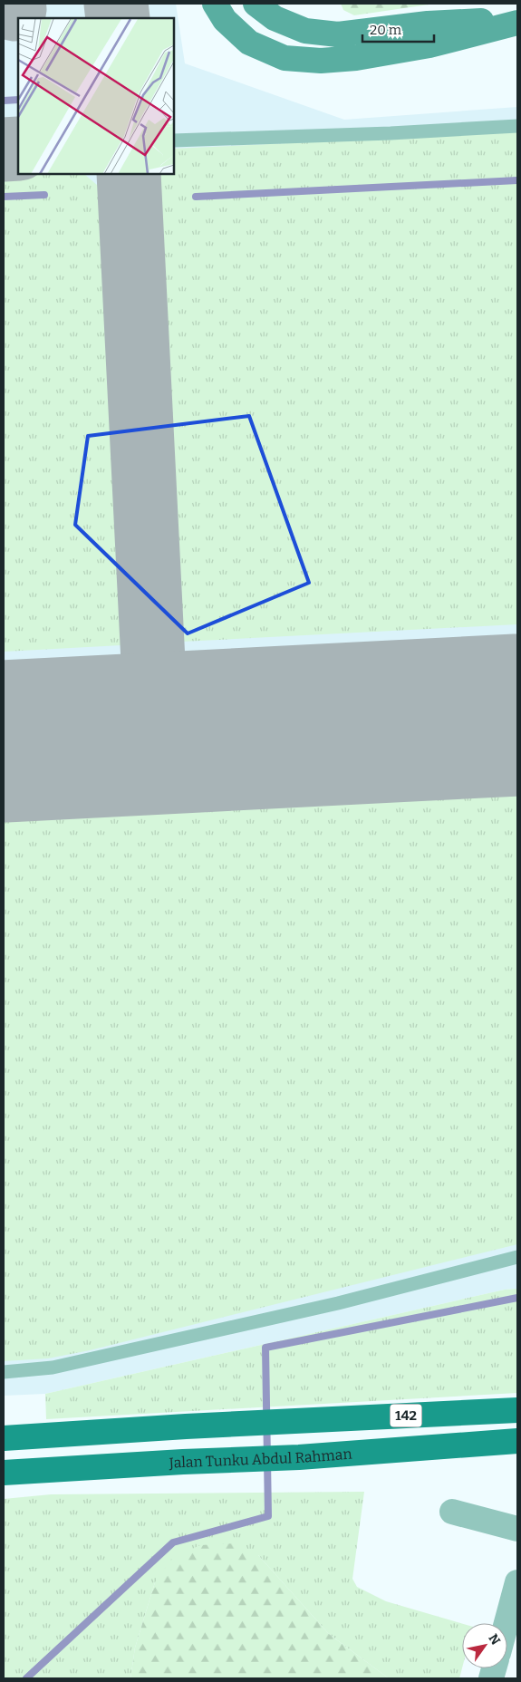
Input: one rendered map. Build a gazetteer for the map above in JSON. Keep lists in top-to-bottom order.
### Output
{
  "streets": {
    "main road": ["142", "Jalan Tunku Abdul Rahman"]
  },
  "scale_bar": "20 m",
  "north": "top right"
}
